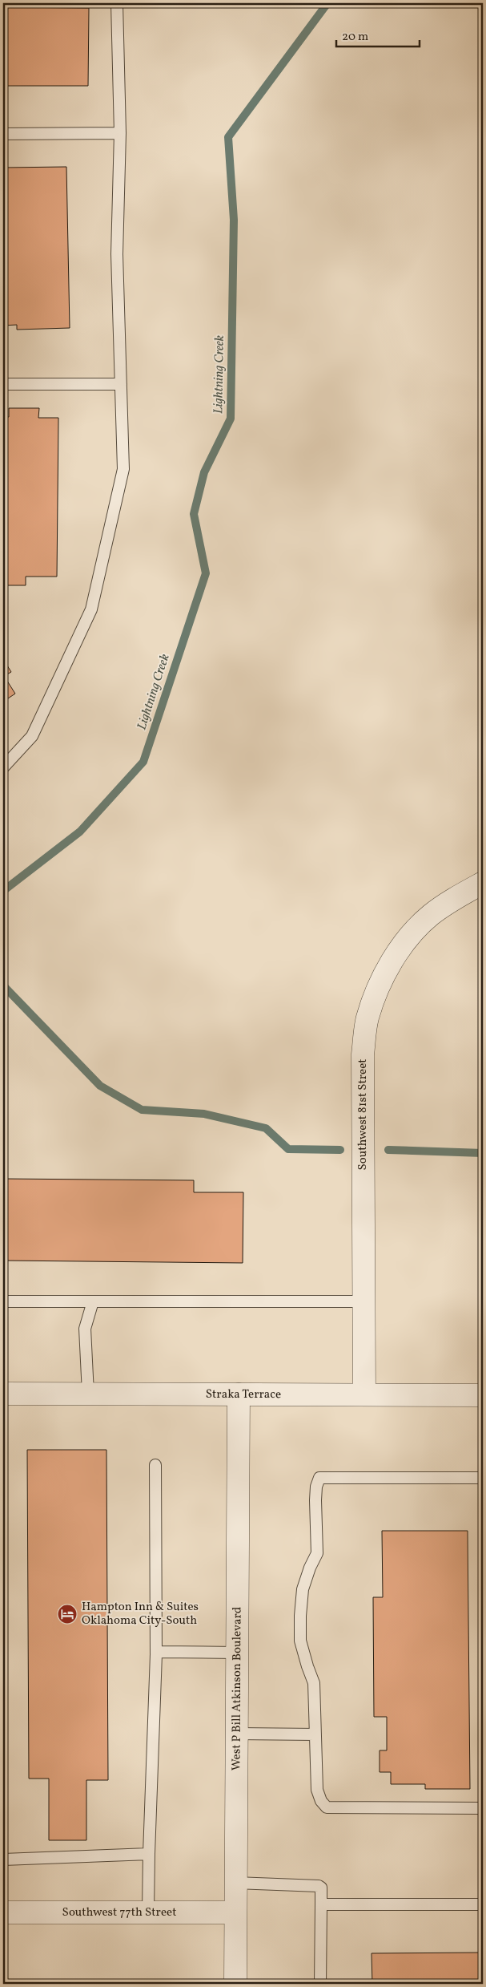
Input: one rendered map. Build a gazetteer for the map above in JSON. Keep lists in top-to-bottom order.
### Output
{
  "streets": {
    "street": [
      "Southwest 81st Street",
      "Straka Terrace",
      "West P Bill Atkinson Boulevard",
      "Southwest 77th Street"
    ]
  },
  "crossings": [
    ["Southwest 81st Street", "Straka Terrace"],
    ["Straka Terrace", "West P Bill Atkinson Boulevard"],
    ["West P Bill Atkinson Boulevard", "Southwest 77th Street"]
  ],
  "water": ["Lightning Creek"],
  "places": {
    "hotel": ["Hampton Inn & Suites Oklahoma City-South"]
  },
  "scale_bar": "20 m"
}
